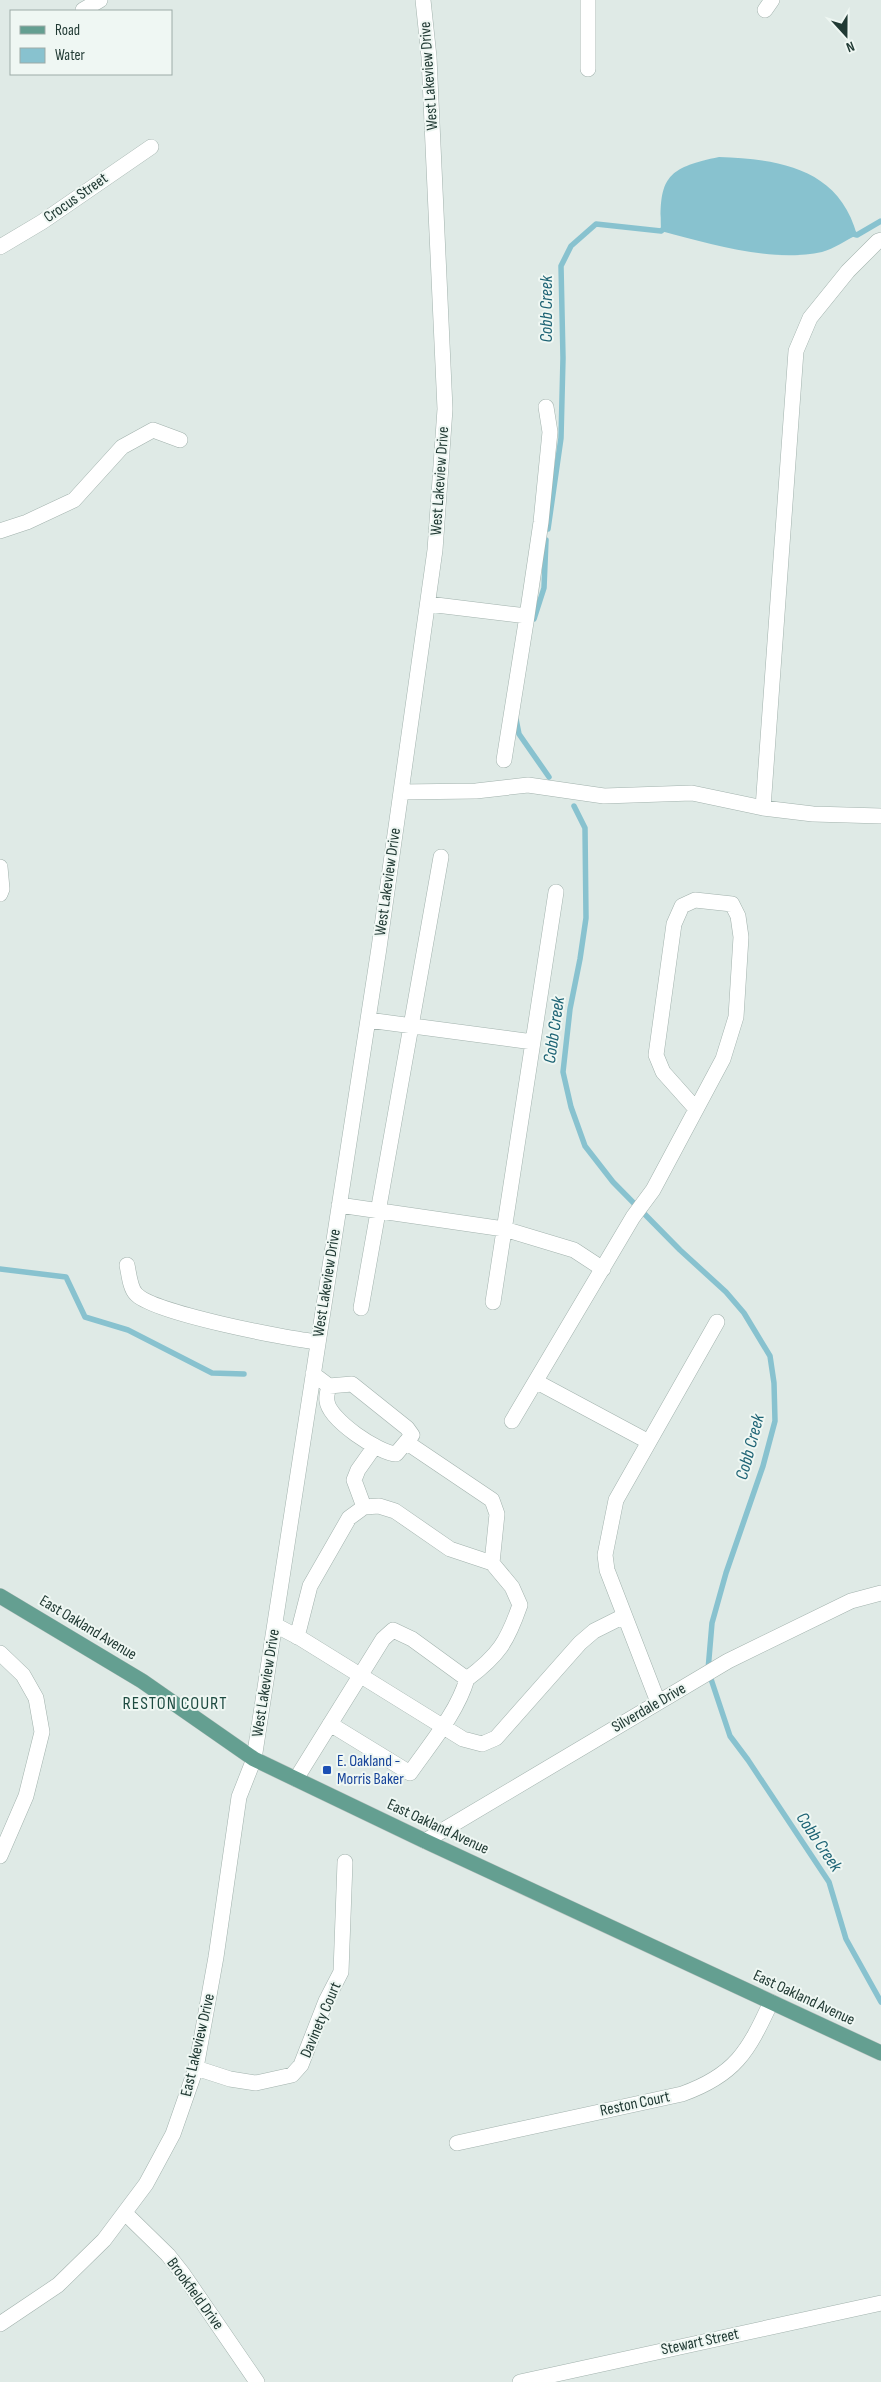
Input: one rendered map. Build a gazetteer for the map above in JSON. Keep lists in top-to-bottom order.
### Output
{
  "streets": {
    "main road": ["East Oakland Avenue"],
    "street": [
      "West Lakeview Drive",
      "Crocus Street",
      "Silverdale Drive",
      "Davinety Court",
      "East Lakeview Drive",
      "Reston Court",
      "Brookfield Drive",
      "Stewart Street"
    ]
  },
  "crossings": [
    ["West Lakeview Drive", "East Oakland Avenue"],
    ["West Lakeview Drive", "East Lakeview Drive"],
    ["East Oakland Avenue", "Silverdale Drive"],
    ["East Oakland Avenue", "East Lakeview Drive"],
    ["East Oakland Avenue", "Reston Court"],
    ["Davinety Court", "East Lakeview Drive"],
    ["East Lakeview Drive", "Brookfield Drive"]
  ],
  "districts": ["RESTON COURT"],
  "water": ["Cobb Creek"],
  "places": {
    "transit": ["E. Oakland - Morris Baker"]
  },
  "legend": ["Road", "Water"],
  "north": "bottom"
}
